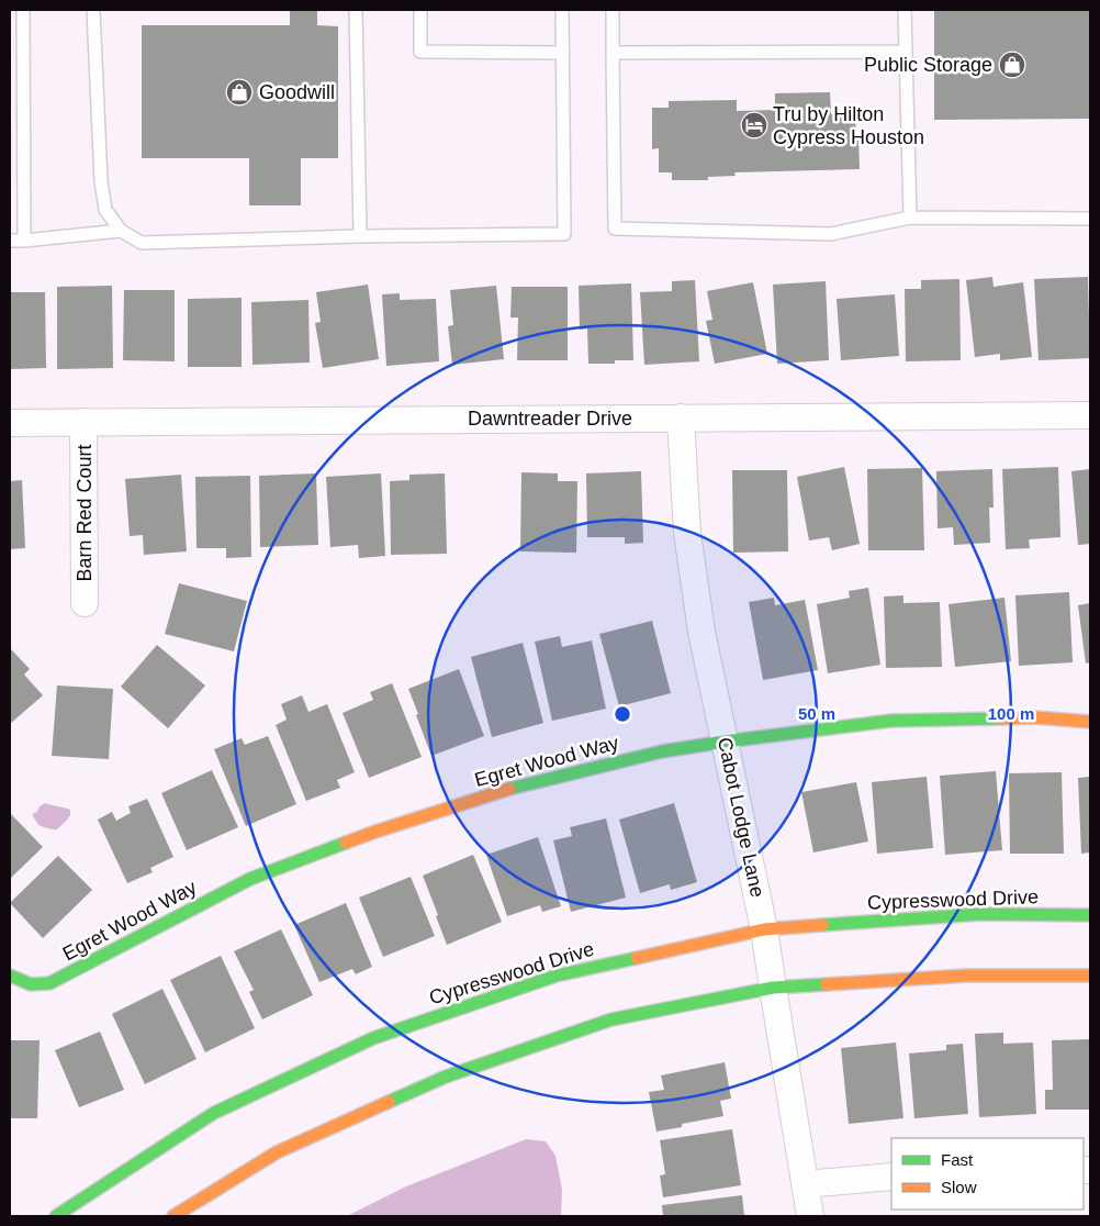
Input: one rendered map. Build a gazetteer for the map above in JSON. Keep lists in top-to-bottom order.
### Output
{
  "streets": {
    "main road": ["Egret Wood Way", "Cypresswood Drive"],
    "street": ["Dawntreader Drive", "Barn Red Court", "Cabot Lodge Lane"]
  },
  "crossings": [
    ["Dawntreader Drive", "Barn Red Court"],
    ["Dawntreader Drive", "Cabot Lodge Lane"],
    ["Egret Wood Way", "Cabot Lodge Lane"],
    ["Cabot Lodge Lane", "Cypresswood Drive"]
  ],
  "places": {
    "shop": ["Public Storage", "Goodwill"],
    "hotel": ["Tru by Hilton Cypress Houston"]
  },
  "legend": ["Fast", "Slow"],
  "rings": ["50 m", "100 m"]
}
